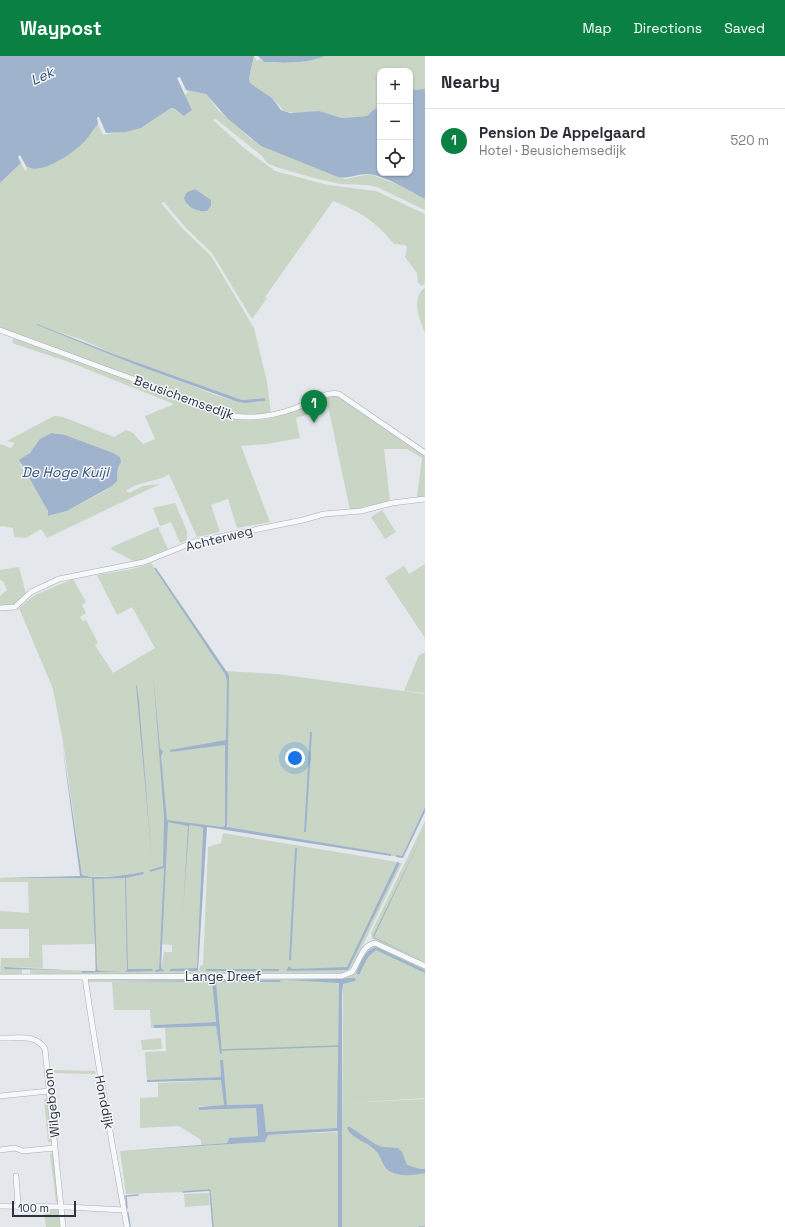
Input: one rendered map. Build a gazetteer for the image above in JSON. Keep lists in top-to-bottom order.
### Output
{
  "streets": {
    "street": [
      "Beusichemsedijk",
      "Achterweg",
      "Lange Dreef",
      "Honddijk",
      "Wilgeboom"
    ]
  },
  "crossings": [
    ["Lange Dreef", "Honddijk"]
  ],
  "water": ["Lek", "De Hoge Kuijl"],
  "scale_bar": "100 m",
  "page": {
    "header": "Waypost",
    "nav": ["Map", "Directions", "Saved"],
    "heading": "Nearby",
    "map_buttons": ["+", "−"],
    "list": [
      {
        "mark": "1",
        "name": "Pension De Appelgaard",
        "note": "Hotel · Beusichemsedijk",
        "value": "520 m"
      }
    ],
    "pins": "1",
    "scale": "100 m"
  }
}
